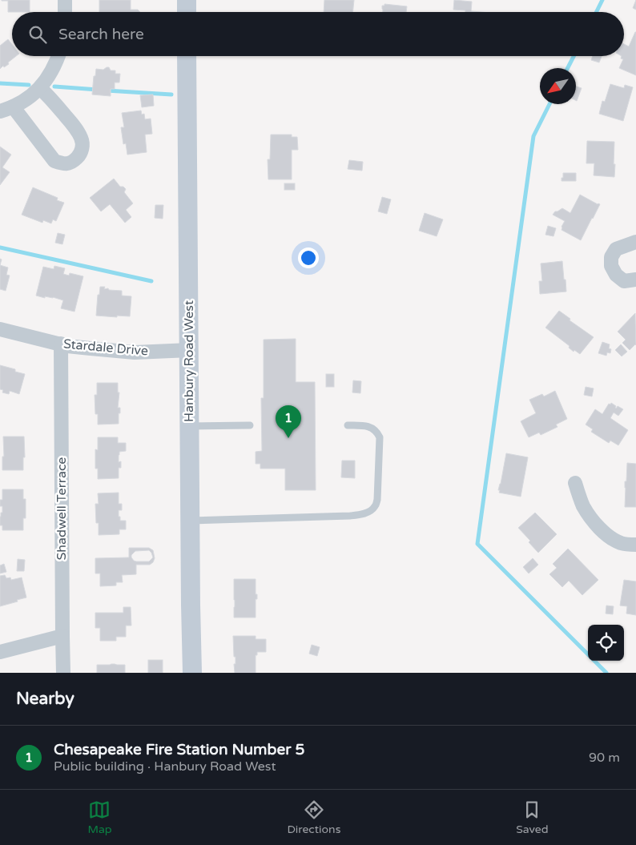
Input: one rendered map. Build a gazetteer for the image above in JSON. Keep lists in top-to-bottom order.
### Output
{
  "streets": {
    "main road": ["Hanbury Road West"],
    "street": ["Stardale Drive", "Shadwell Terrace"]
  },
  "crossings": [
    ["Stardale Drive", "Hanbury Road West"],
    ["Stardale Drive", "Shadwell Terrace"]
  ],
  "north": "bottom left",
  "page": {
    "search": "Search here",
    "pins": "1",
    "heading": "Nearby",
    "list": [
      {
        "mark": "1",
        "name": "Chesapeake Fire Station Number 5",
        "note": "Public building · Hanbury Road West",
        "value": "90 m"
      }
    ],
    "nav": ["Map", "Directions", "Saved"]
  }
}
